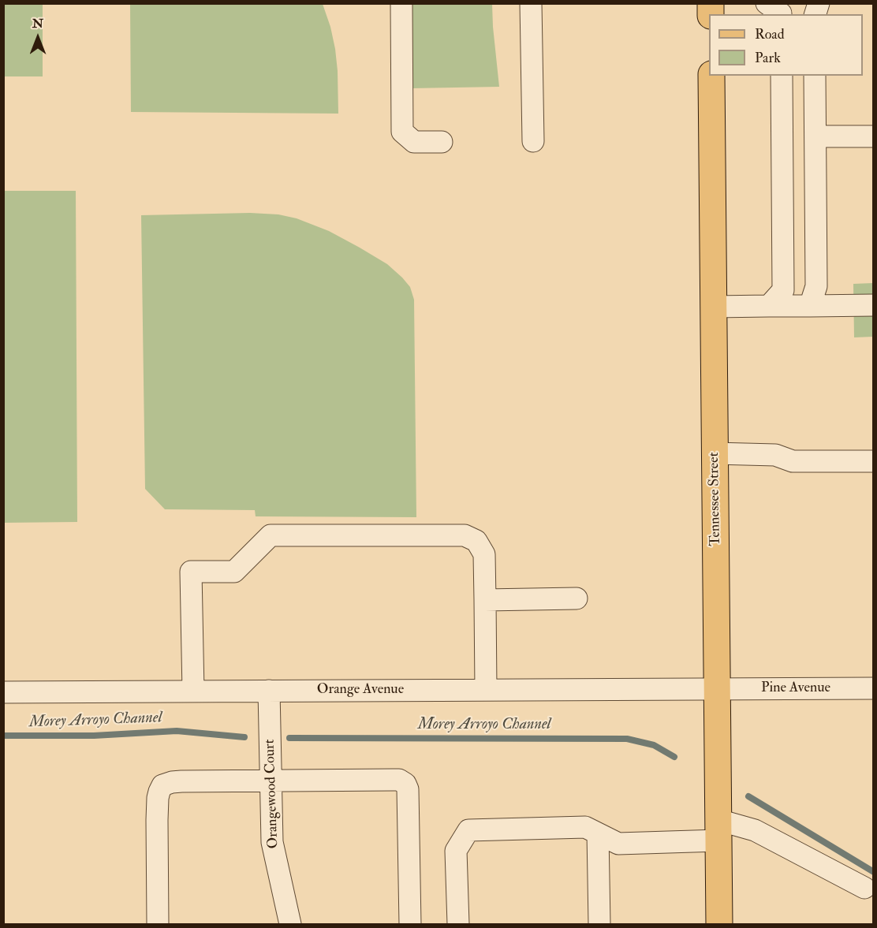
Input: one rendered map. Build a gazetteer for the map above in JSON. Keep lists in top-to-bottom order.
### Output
{
  "streets": {
    "main road": ["Tennessee Street"],
    "street": ["Pine Avenue", "Orange Avenue", "Orangewood Court"]
  },
  "crossings": [
    ["Tennessee Street", "Pine Avenue"],
    ["Tennessee Street", "Orange Avenue"],
    ["Pine Avenue", "Orange Avenue"],
    ["Orange Avenue", "Orangewood Court"]
  ],
  "water": ["Morey Arroyo Channel"],
  "legend": ["Road", "Park"],
  "north": "top"
}
